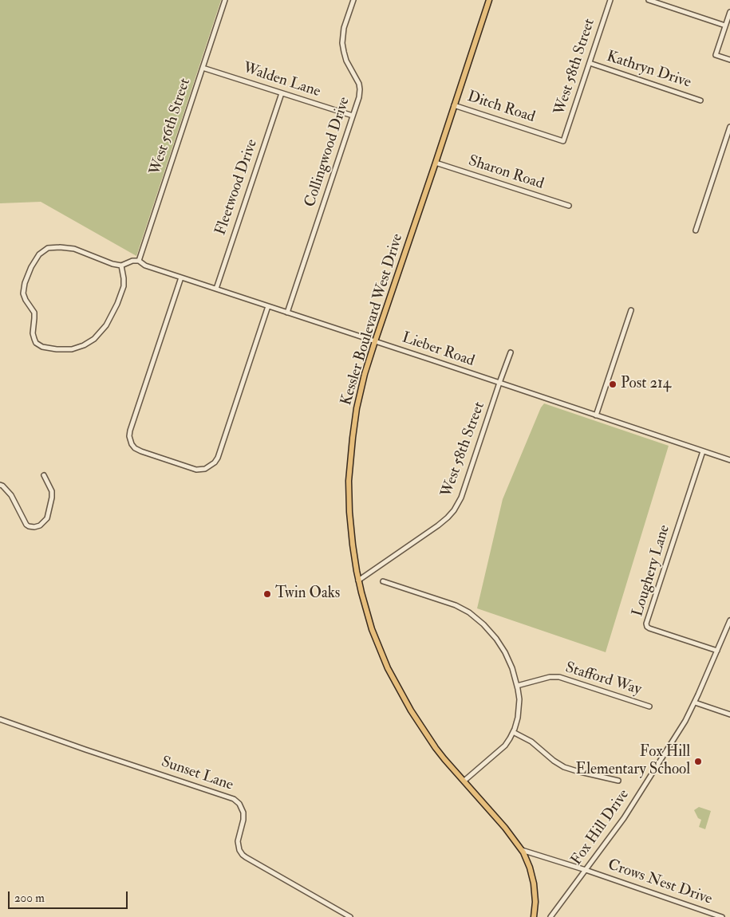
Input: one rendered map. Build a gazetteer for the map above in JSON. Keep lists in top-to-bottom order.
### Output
{
  "streets": {
    "main road": ["Kessler Boulevard West Drive"],
    "street": [
      "West 58th Street",
      "Kathryn Drive",
      "Walden Lane",
      "Ditch Road",
      "West 56th Street",
      "Collingwood Drive",
      "Sharon Road",
      "Fleetwood Drive",
      "Lieber Road",
      "Loughery Lane",
      "Stafford Way",
      "Sunset Lane",
      "Fox Hill Drive",
      "Crows Nest Drive"
    ]
  },
  "crossings": [
    ["West 58th Street", "Kathryn Drive"],
    ["West 58th Street", "Ditch Road"],
    ["West 58th Street", "Kessler Boulevard West Drive"],
    ["West 58th Street", "Lieber Road"],
    ["Walden Lane", "West 56th Street"],
    ["Walden Lane", "Collingwood Drive"],
    ["Walden Lane", "Fleetwood Drive"],
    ["Ditch Road", "Kessler Boulevard West Drive"],
    ["West 56th Street", "Lieber Road"],
    ["Collingwood Drive", "Lieber Road"],
    ["Sharon Road", "Kessler Boulevard West Drive"],
    ["Fleetwood Drive", "Lieber Road"],
    ["Kessler Boulevard West Drive", "Lieber Road"],
    ["Kessler Boulevard West Drive", "Crows Nest Drive"],
    ["Lieber Road", "Loughery Lane"],
    ["Loughery Lane", "Fox Hill Drive"],
    ["Fox Hill Drive", "Crows Nest Drive"]
  ],
  "places": ["Post 214", "Twin Oaks", "Fox Hill Elementary School"],
  "scale_bar": "200 m"
}
